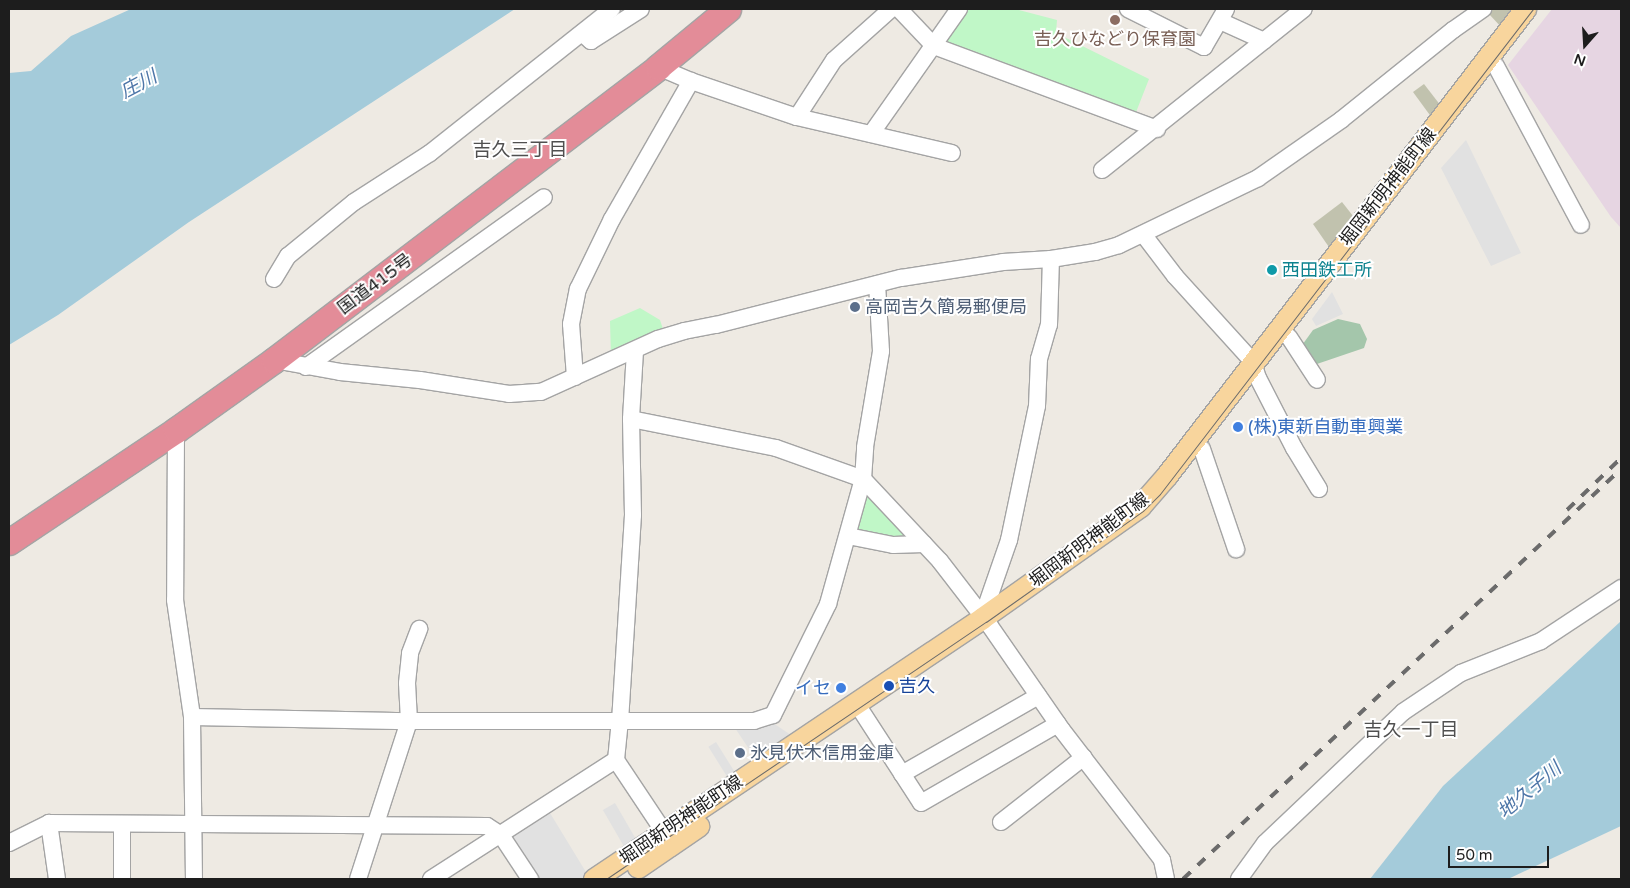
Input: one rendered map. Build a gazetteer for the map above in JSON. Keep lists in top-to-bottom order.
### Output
{
  "streets": {
    "highway": ["国道415号"],
    "main road": ["堀岡新明神能町線"]
  },
  "districts": ["吉久三丁目", "吉久一丁目"],
  "water": ["庄川", "地久子川"],
  "places": [
    "吉久ひなどり保育園",
    "西田鉄工所",
    "高岡吉久簡易郵便局",
    "(株)東新自動車興業",
    "吉久",
    "イセ",
    "氷見伏木信用金庫"
  ],
  "scale_bar": "50 m",
  "north": "bottom"
}
